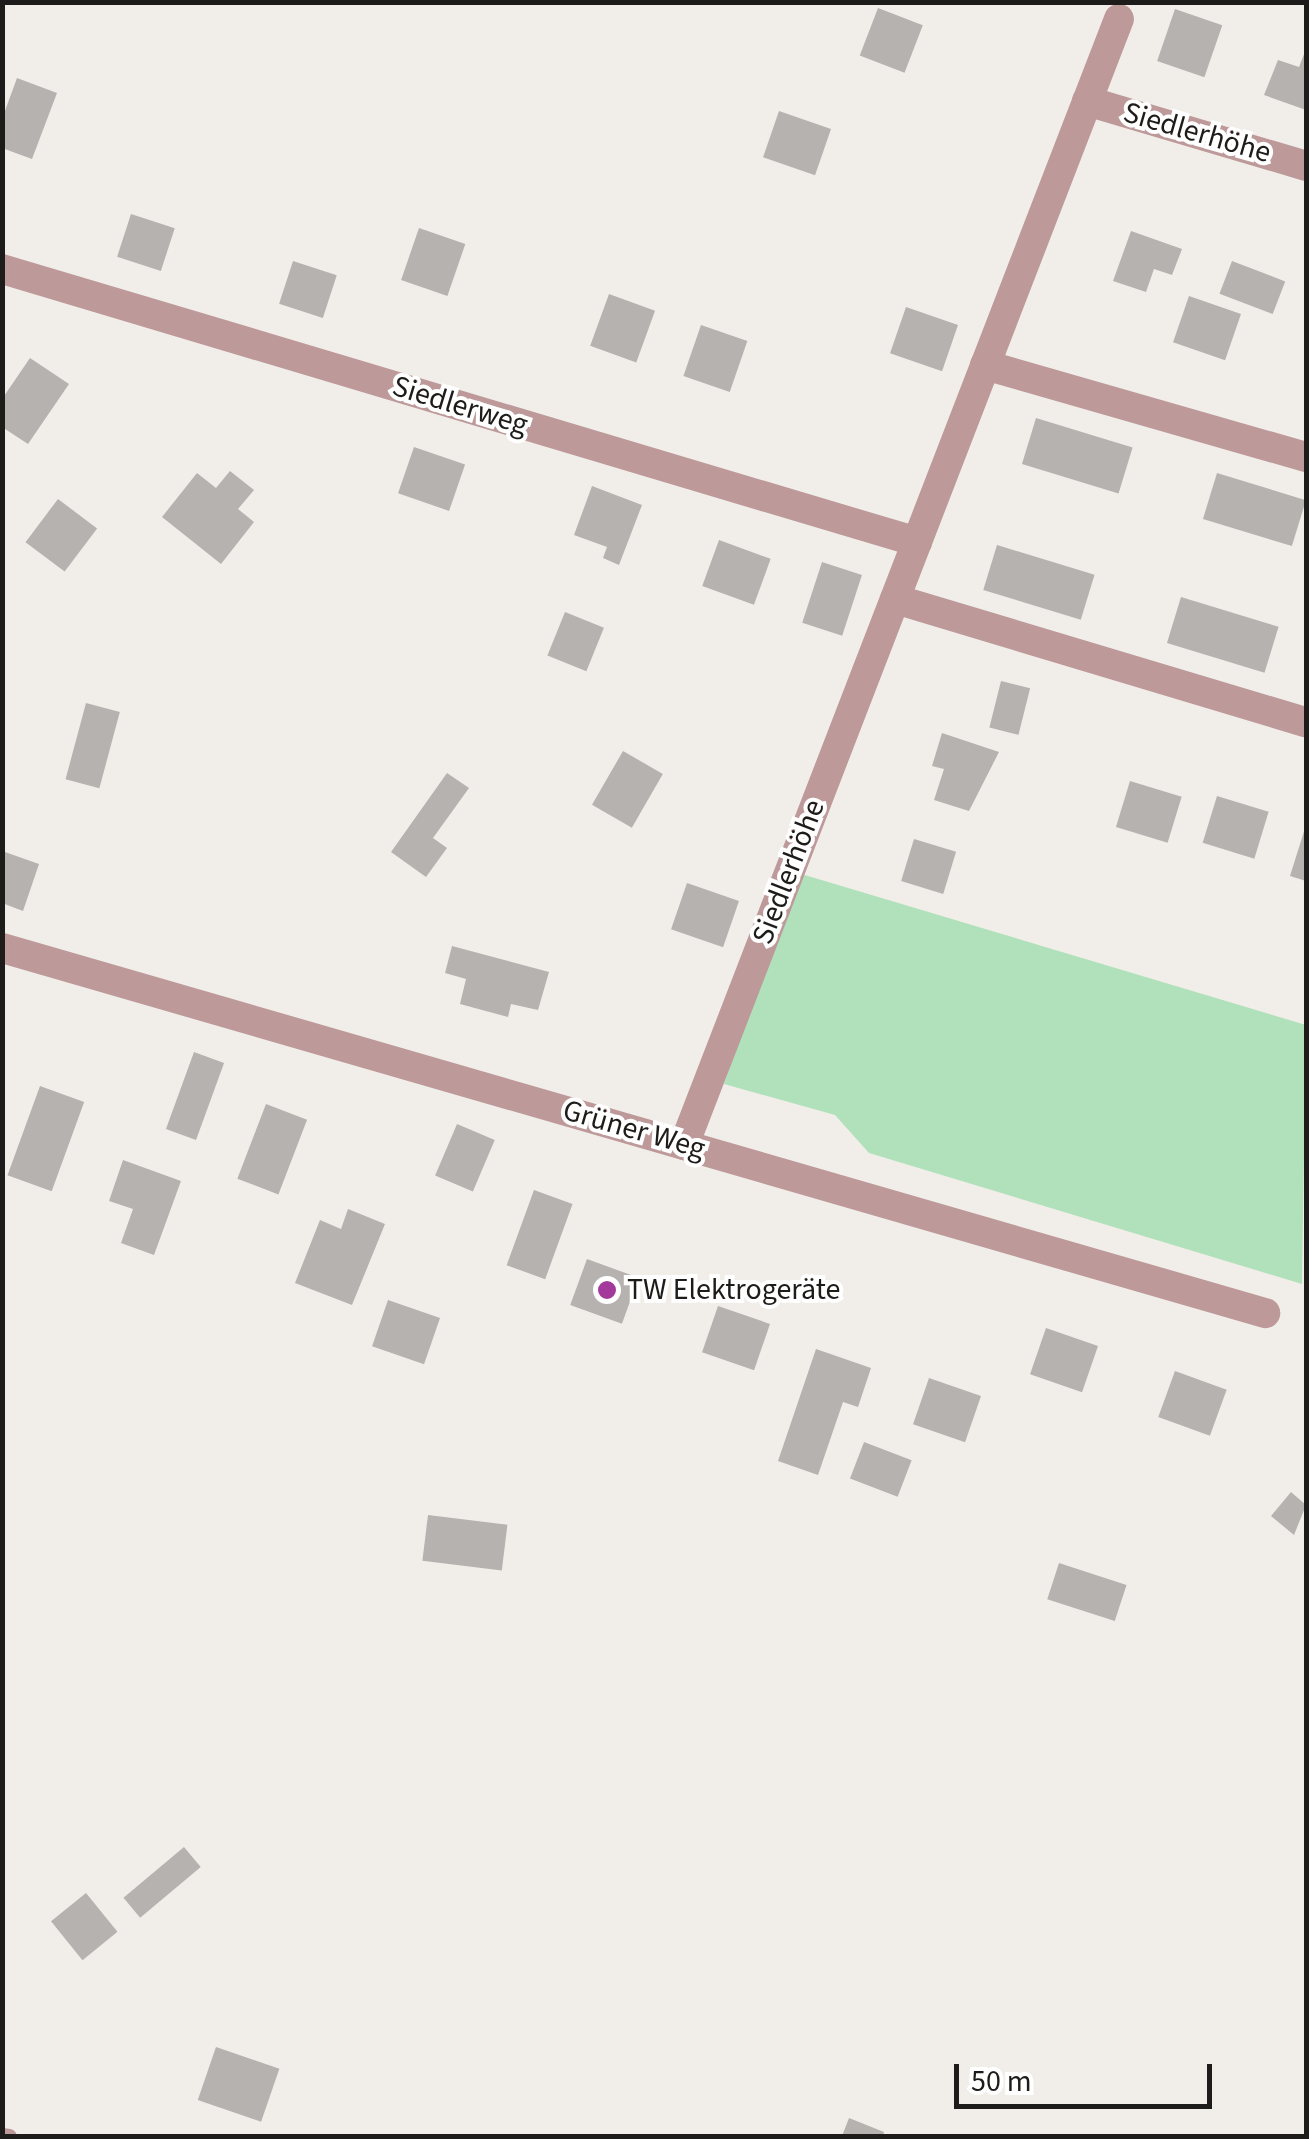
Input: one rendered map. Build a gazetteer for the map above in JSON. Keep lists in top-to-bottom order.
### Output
{
  "streets": {
    "street": ["Siedlerhöhe", "Siedlerweg", "Grüner Weg"]
  },
  "crossings": [
    ["Siedlerhöhe", "Siedlerweg"],
    ["Siedlerhöhe", "Grüner Weg"]
  ],
  "places": ["TW Elektrogeräte"],
  "scale_bar": "50 m"
}
